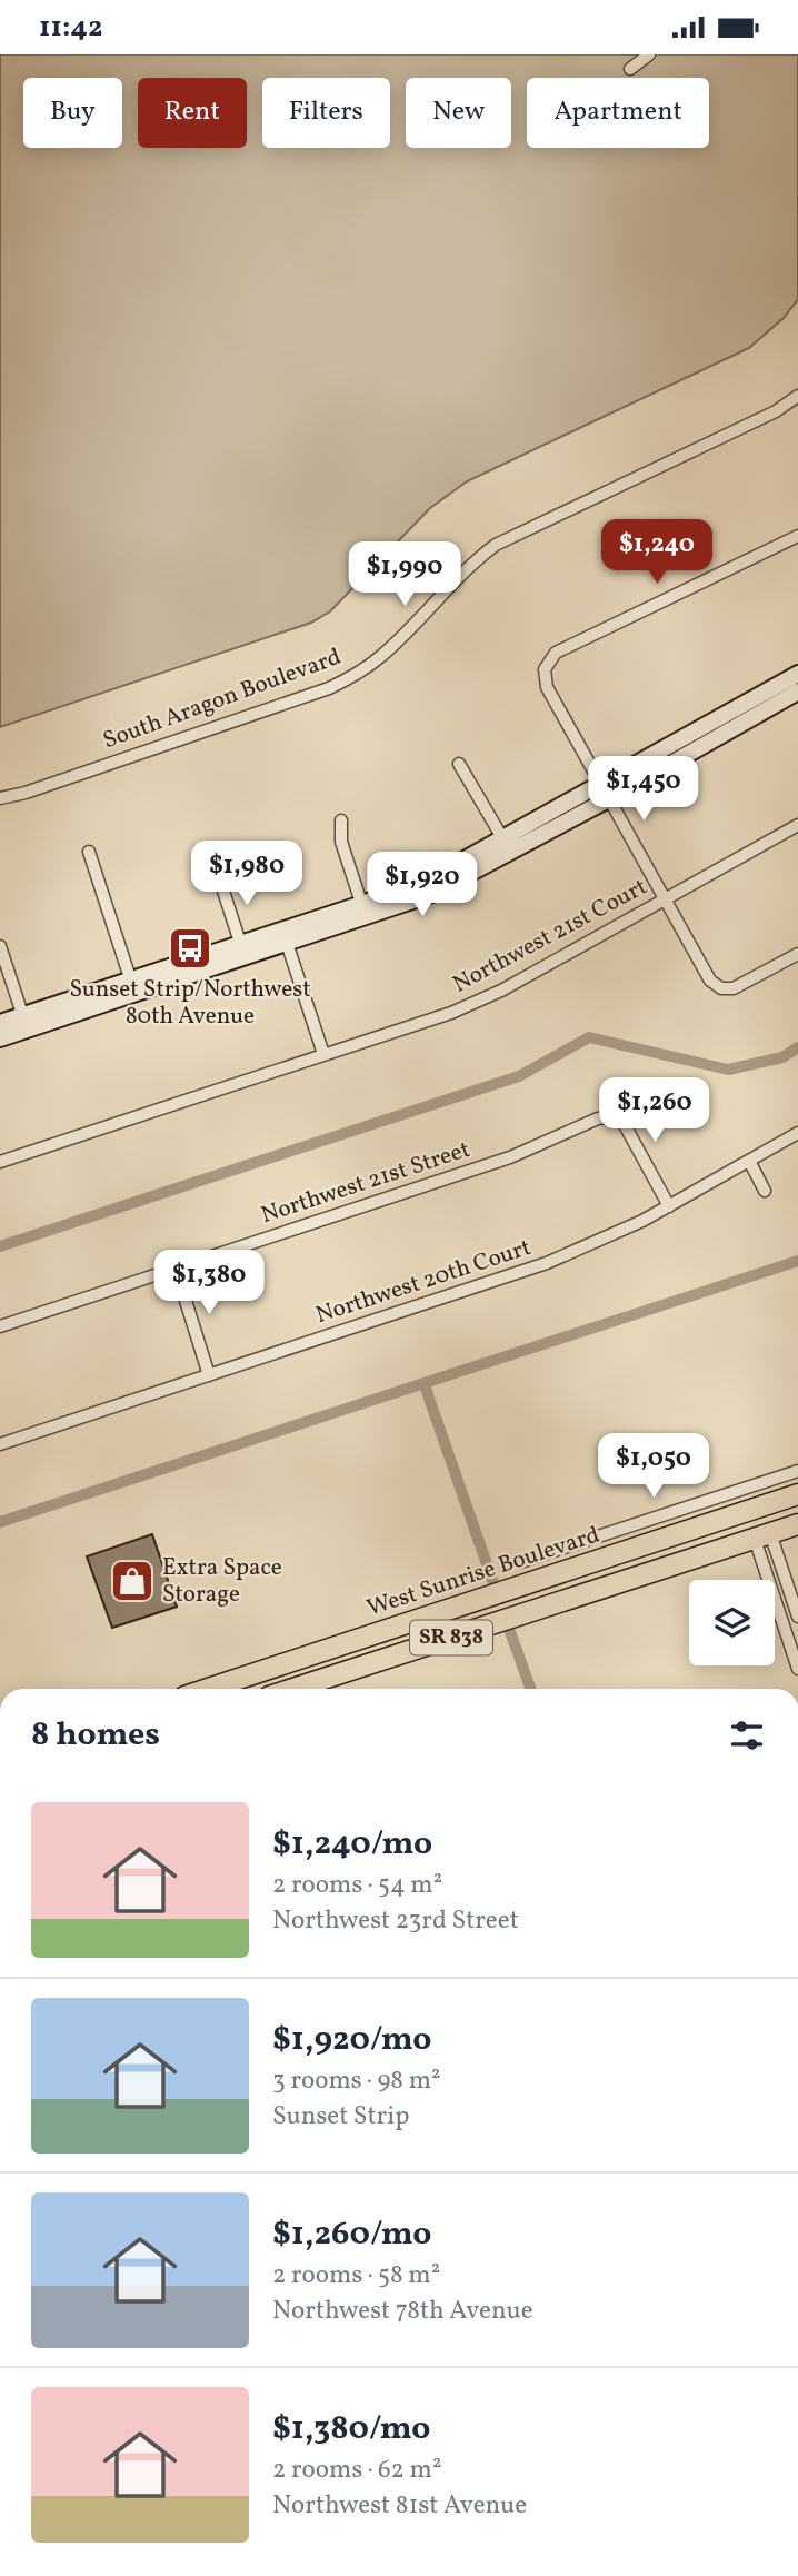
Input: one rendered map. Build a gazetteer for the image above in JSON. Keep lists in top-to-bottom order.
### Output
{
  "streets": {
    "highway": ["West Sunrise Boulevard", "SR 838"],
    "street": [
      "South Aragon Boulevard",
      "Northwest 21st Court",
      "Northwest 21st Street",
      "Northwest 20th Court"
    ]
  },
  "crossings": [
    ["Northwest 21st Street", "Northwest 20th Court"]
  ],
  "places": {
    "bus stop": ["Sunset Strip/Northwest 80th Avenue"],
    "shop": ["Extra Space Storage"]
  },
  "page": {
    "status": "11:42",
    "chip": [
      "Buy",
      "Rent",
      "Filters",
      "New",
      "Apartment"
    ],
    "price": [
      "$1,240",
      "$1,990",
      "$1,450",
      "$1,980",
      "$1,920",
      "$1,260",
      "$1,380",
      "$1,050"
    ],
    "heading": "8 homes",
    "list": [
      {
        "name": "$1,240/mo",
        "note": "2 rooms · 54 m² · Northwest 23rd Street"
      },
      {
        "name": "$1,920/mo",
        "note": "3 rooms · 98 m² · Sunset Strip"
      },
      {
        "name": "$1,260/mo",
        "note": "2 rooms · 58 m² · Northwest 78th Avenue"
      },
      {
        "name": "$1,380/mo",
        "note": "2 rooms · 62 m² · Northwest 81st Avenue"
      }
    ]
  }
}
